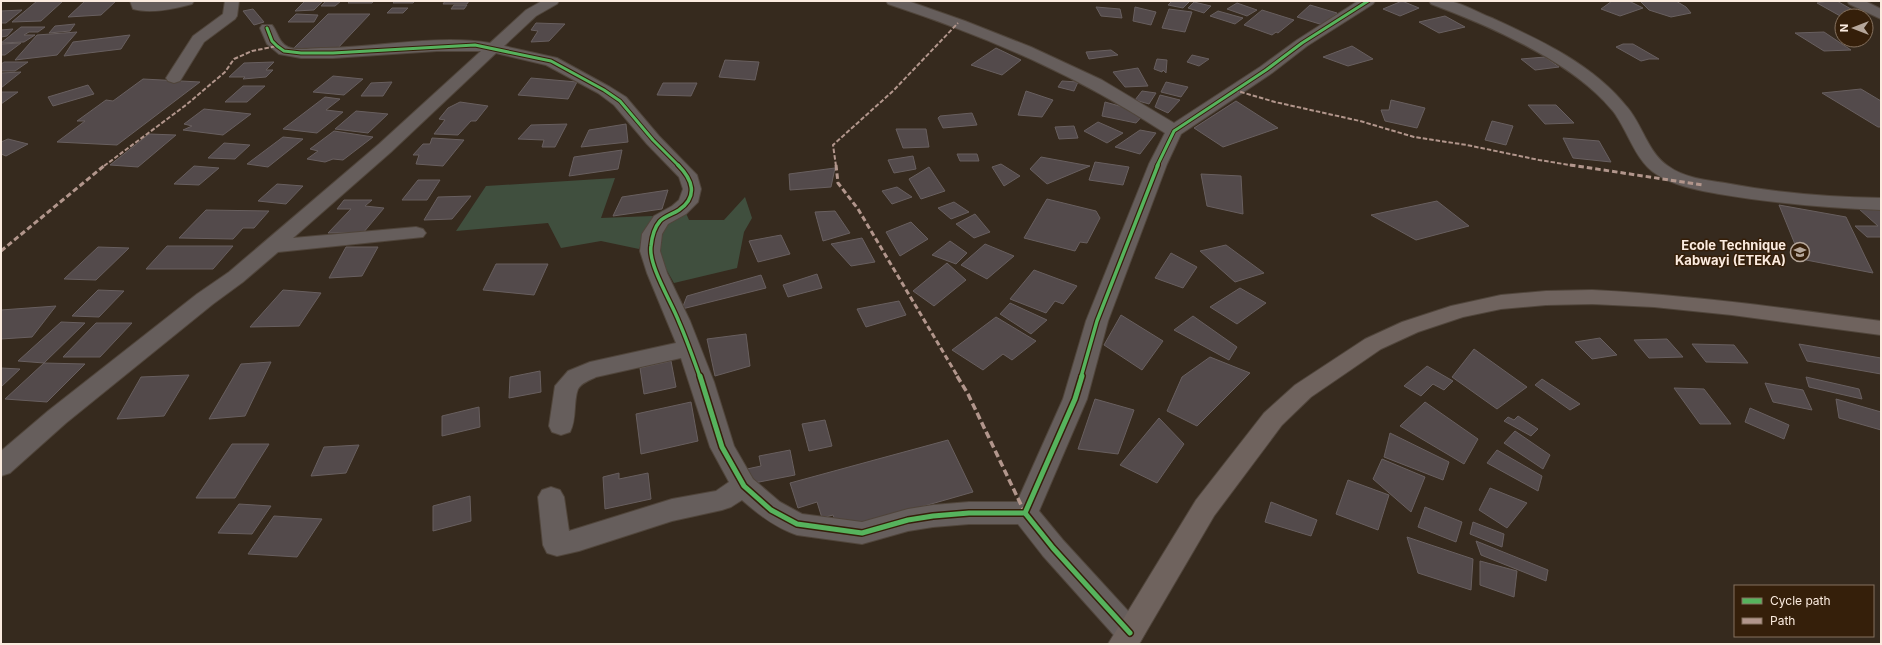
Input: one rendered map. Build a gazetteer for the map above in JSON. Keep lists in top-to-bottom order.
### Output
{
  "places": {
    "school or university": ["Ecole Technique Kabwayi (ETEKA)"]
  },
  "legend": ["Cycle path", "Path"],
  "north": "left"
}
